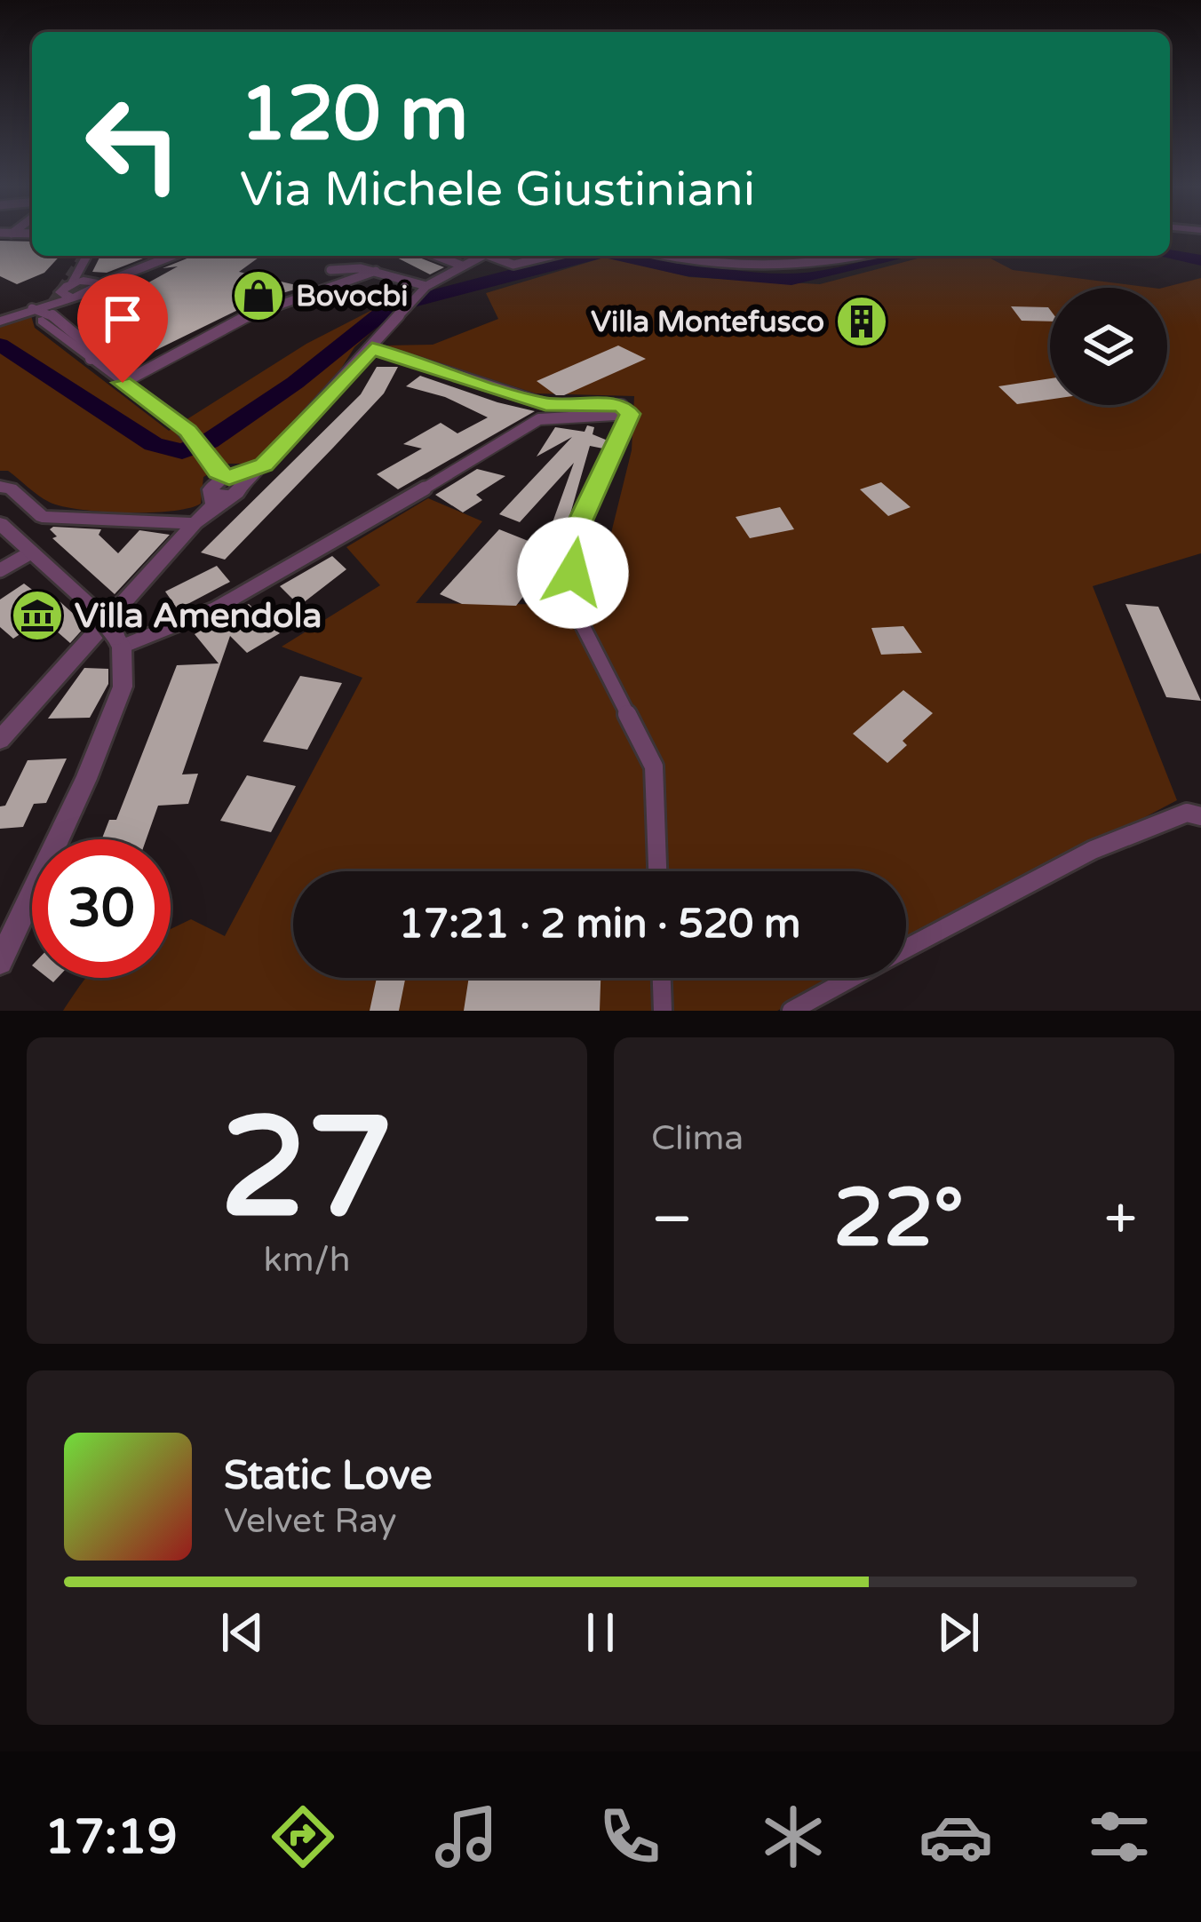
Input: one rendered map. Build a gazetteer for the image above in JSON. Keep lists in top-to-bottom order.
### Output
{
  "places": {
    "shop": ["Bovocbi"],
    "building": ["Villa Montefusco"],
    "museum": ["Villa Amendola"]
  },
  "page": {
    "turn": ["120 m", "Via Michele Giustiniani"],
    "limit": "30",
    "trip": "17:21 · 2 min · 520 m",
    "tile": [
      ["27", "km/h"],
      "Clima"
    ],
    "heat": ["−", "22°", "+"],
    "song": ["Static Love", "Velvet Ray"],
    "tabs": "17:19"
  }
}
